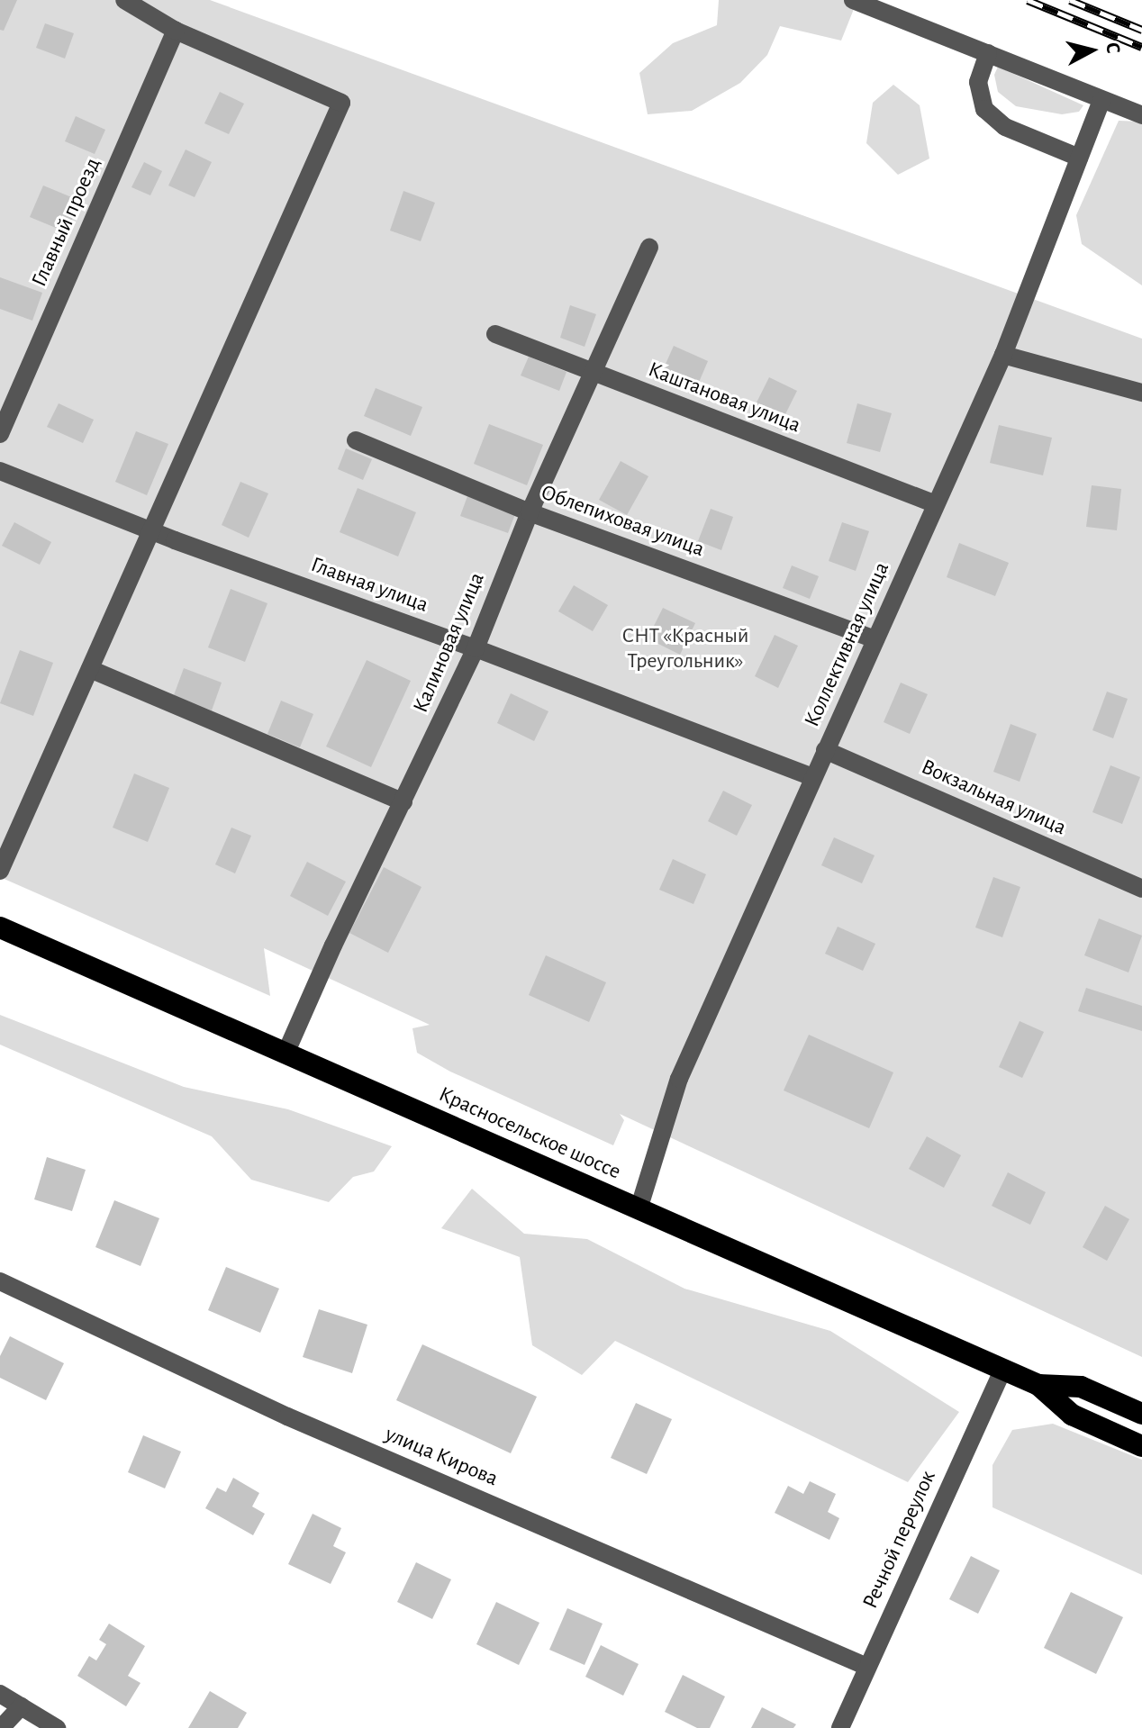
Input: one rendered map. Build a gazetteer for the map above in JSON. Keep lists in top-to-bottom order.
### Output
{
  "streets": {
    "highway": ["Красносельское шоссе"],
    "street": [
      "Главный проезд",
      "Каштановая улица",
      "Облепиховая улица",
      "Главная улица",
      "Калиновая улица",
      "Коллективная улица",
      "Вокзальная улица",
      "улица Кирова",
      "Речной переулок"
    ]
  },
  "crossings": [
    ["Каштановая улица", "Калиновая улица"],
    ["Каштановая улица", "Коллективная улица"],
    ["Облепиховая улица", "Калиновая улица"],
    ["Облепиховая улица", "Коллективная улица"],
    ["Главная улица", "Калиновая улица"],
    ["Главная улица", "Коллективная улица"],
    ["Калиновая улица", "Красносельское шоссе"],
    ["Коллективная улица", "Вокзальная улица"],
    ["Коллективная улица", "Красносельское шоссе"],
    ["Красносельское шоссе", "Речной переулок"],
    ["улица Кирова", "Речной переулок"]
  ],
  "parks": ["СНТ «Красный Треугольник»"],
  "north": "right"
}
